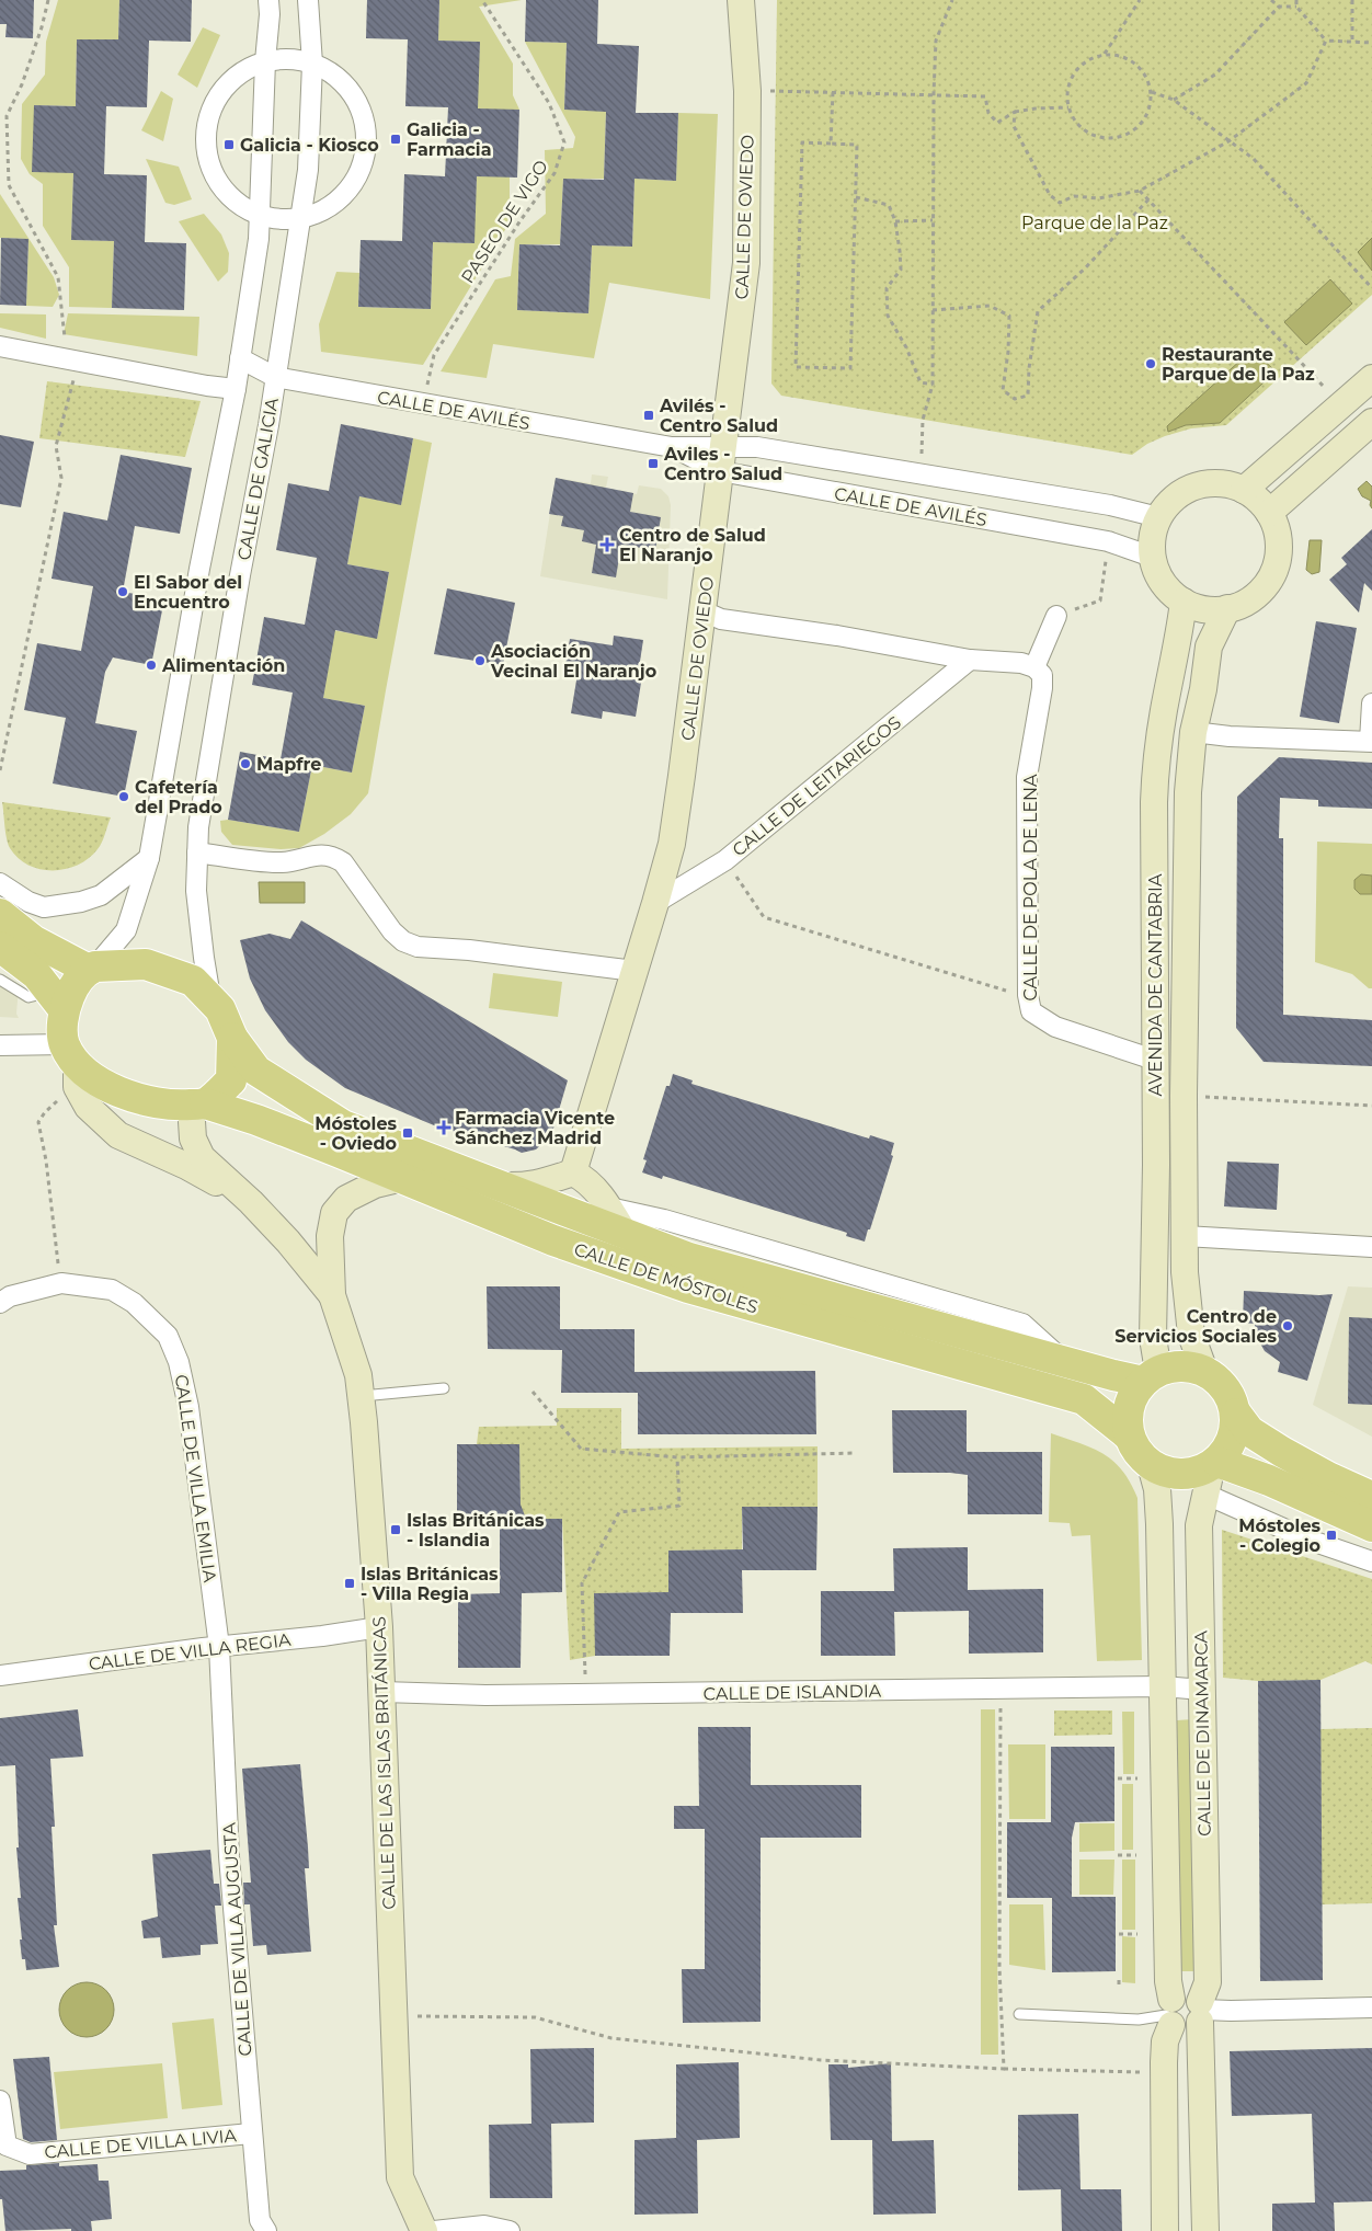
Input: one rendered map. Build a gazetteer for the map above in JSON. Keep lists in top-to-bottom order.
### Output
{
  "streets": {
    "main road": ["CALLE DE MÓSTOLES"],
    "street": [
      "CALLE DE OVIEDO",
      "CALLE DE AVILÉS",
      "CALLE DE GALICIA",
      "CALLE DE LEITARIEGOS",
      "CALLE DE POLA DE LENA",
      "AVENIDA DE CANTABRIA",
      "CALLE DE VILLA EMILIA",
      "CALLE DE VILLA REGIA",
      "CALLE DE ISLANDIA",
      "CALLE DE DINAMARCA",
      "CALLE DE LAS ISLAS BRITÁNICAS",
      "CALLE DE VILLA AUGUSTA",
      "CALLE DE VILLA LIVIA"
    ],
    "path": ["PASEO DE VIGO"]
  },
  "crossings": [
    ["CALLE DE OVIEDO", "CALLE DE AVILÉS"],
    ["CALLE DE OVIEDO", "CALLE DE LEITARIEGOS"],
    ["PASEO DE VIGO", "CALLE DE AVILÉS"],
    ["CALLE DE AVILÉS", "CALLE DE GALICIA"],
    ["CALLE DE AVILÉS", "AVENIDA DE CANTABRIA"],
    ["CALLE DE GALICIA", "CALLE DE MÓSTOLES"],
    ["CALLE DE GALICIA", "CALLE DE LAS ISLAS BRITÁNICAS"],
    ["CALLE DE POLA DE LENA", "AVENIDA DE CANTABRIA"],
    ["AVENIDA DE CANTABRIA", "CALLE DE MÓSTOLES"],
    ["AVENIDA DE CANTABRIA", "CALLE DE DINAMARCA"],
    ["CALLE DE MÓSTOLES", "CALLE DE DINAMARCA"],
    ["CALLE DE MÓSTOLES", "CALLE DE LAS ISLAS BRITÁNICAS"],
    ["CALLE DE VILLA EMILIA", "CALLE DE VILLA REGIA"],
    ["CALLE DE VILLA EMILIA", "CALLE DE VILLA AUGUSTA"],
    ["CALLE DE VILLA REGIA", "CALLE DE LAS ISLAS BRITÁNICAS"],
    ["CALLE DE VILLA REGIA", "CALLE DE VILLA AUGUSTA"],
    ["CALLE DE ISLANDIA", "CALLE DE DINAMARCA"],
    ["CALLE DE ISLANDIA", "CALLE DE LAS ISLAS BRITÁNICAS"],
    ["CALLE DE VILLA AUGUSTA", "CALLE DE VILLA LIVIA"]
  ],
  "parks": ["Parque de la Paz"],
  "places": {
    "transit": [
      "Galicia - Farmacia",
      "Galicia - Kiosco",
      "Avilés - Centro Salud",
      "Aviles - Centro Salud",
      "Móstoles - Oviedo",
      "Islas Británicas - Islandia",
      "Móstoles - Colegio",
      "Islas Británicas - Villa Regia"
    ],
    "other": [
      "Restaurante Parque de la Paz",
      "El Sabor del Encuentro",
      "Asociación Vecinal El Naranjo",
      "Alimentación",
      "Mapfre",
      "Cafetería del Prado",
      "Centro de Servicios Sociales"
    ],
    "health": ["Centro de Salud El Naranjo", "Farmacia Vicente Sánchez Madrid"]
  }
}
